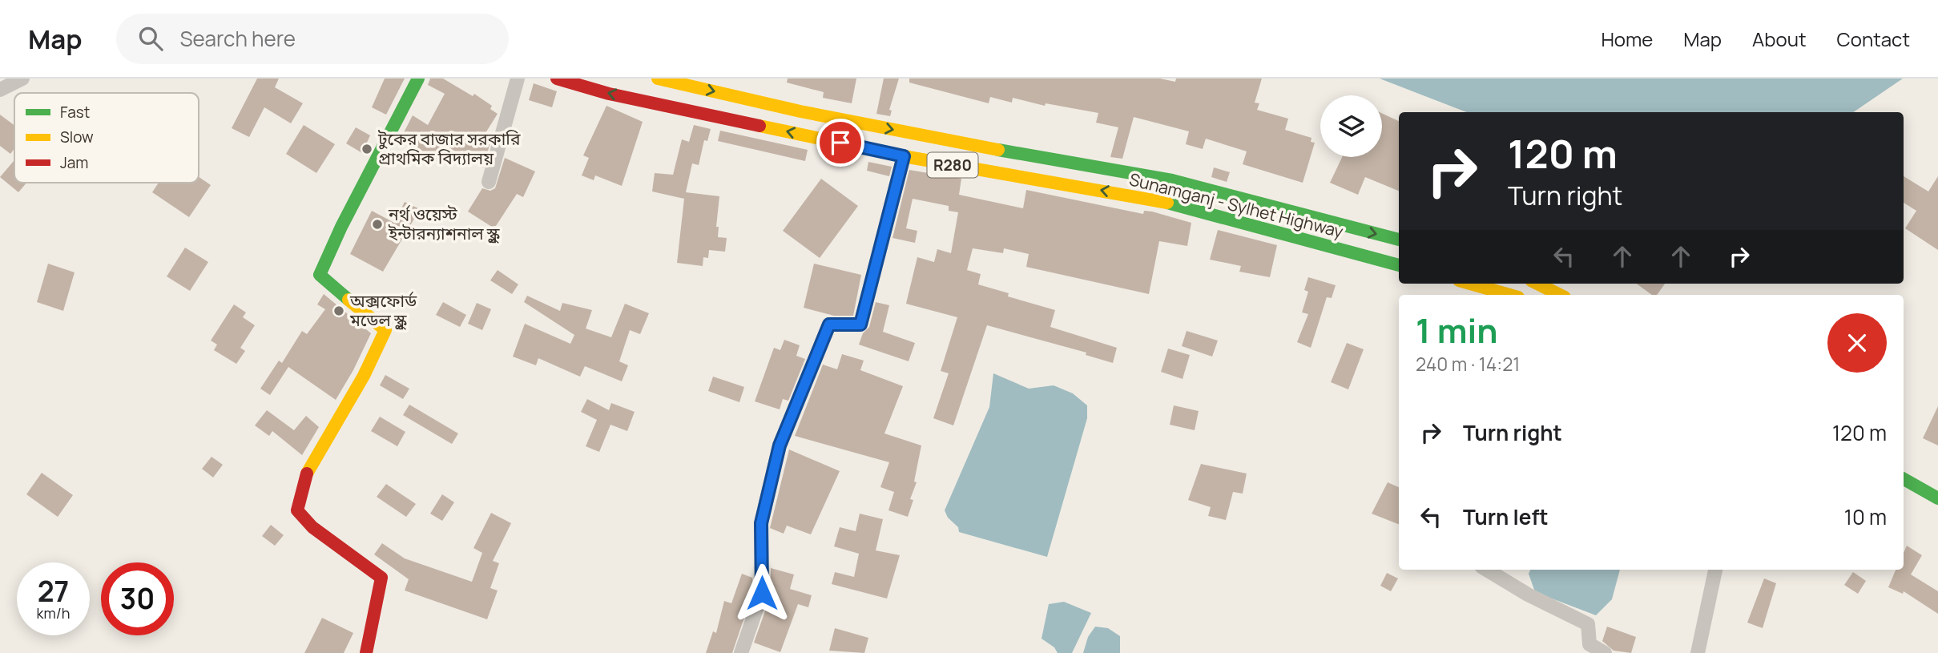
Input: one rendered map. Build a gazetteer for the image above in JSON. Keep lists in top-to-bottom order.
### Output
{
  "streets": {
    "main road": ["R280", "Sunamganj - Sylhet Highway"]
  },
  "places": ["টুকের বাজার সরকারি প্রাথমিক বিদ্যালয়", "নর্থ ওয়েস্ট ইন্টারন্যাশনাল স্কুল", "অক্সফোর্ড মডেল স্কুল"],
  "legend": ["Fast", "Slow", "Jam"],
  "page": {
    "header": "Map",
    "search": "Search here",
    "nav": [
      "Home",
      "Map",
      "About",
      "Contact"
    ],
    "turn": ["120 m", "Turn right"],
    "heading": ["1 min", "240 m · 14:21"],
    "list": [
      {
        "name": "Turn right",
        "value": "120 m"
      },
      {
        "name": "Turn left",
        "value": "10 m"
      }
    ],
    "speed": "27 km/h",
    "limit": "30"
  }
}
